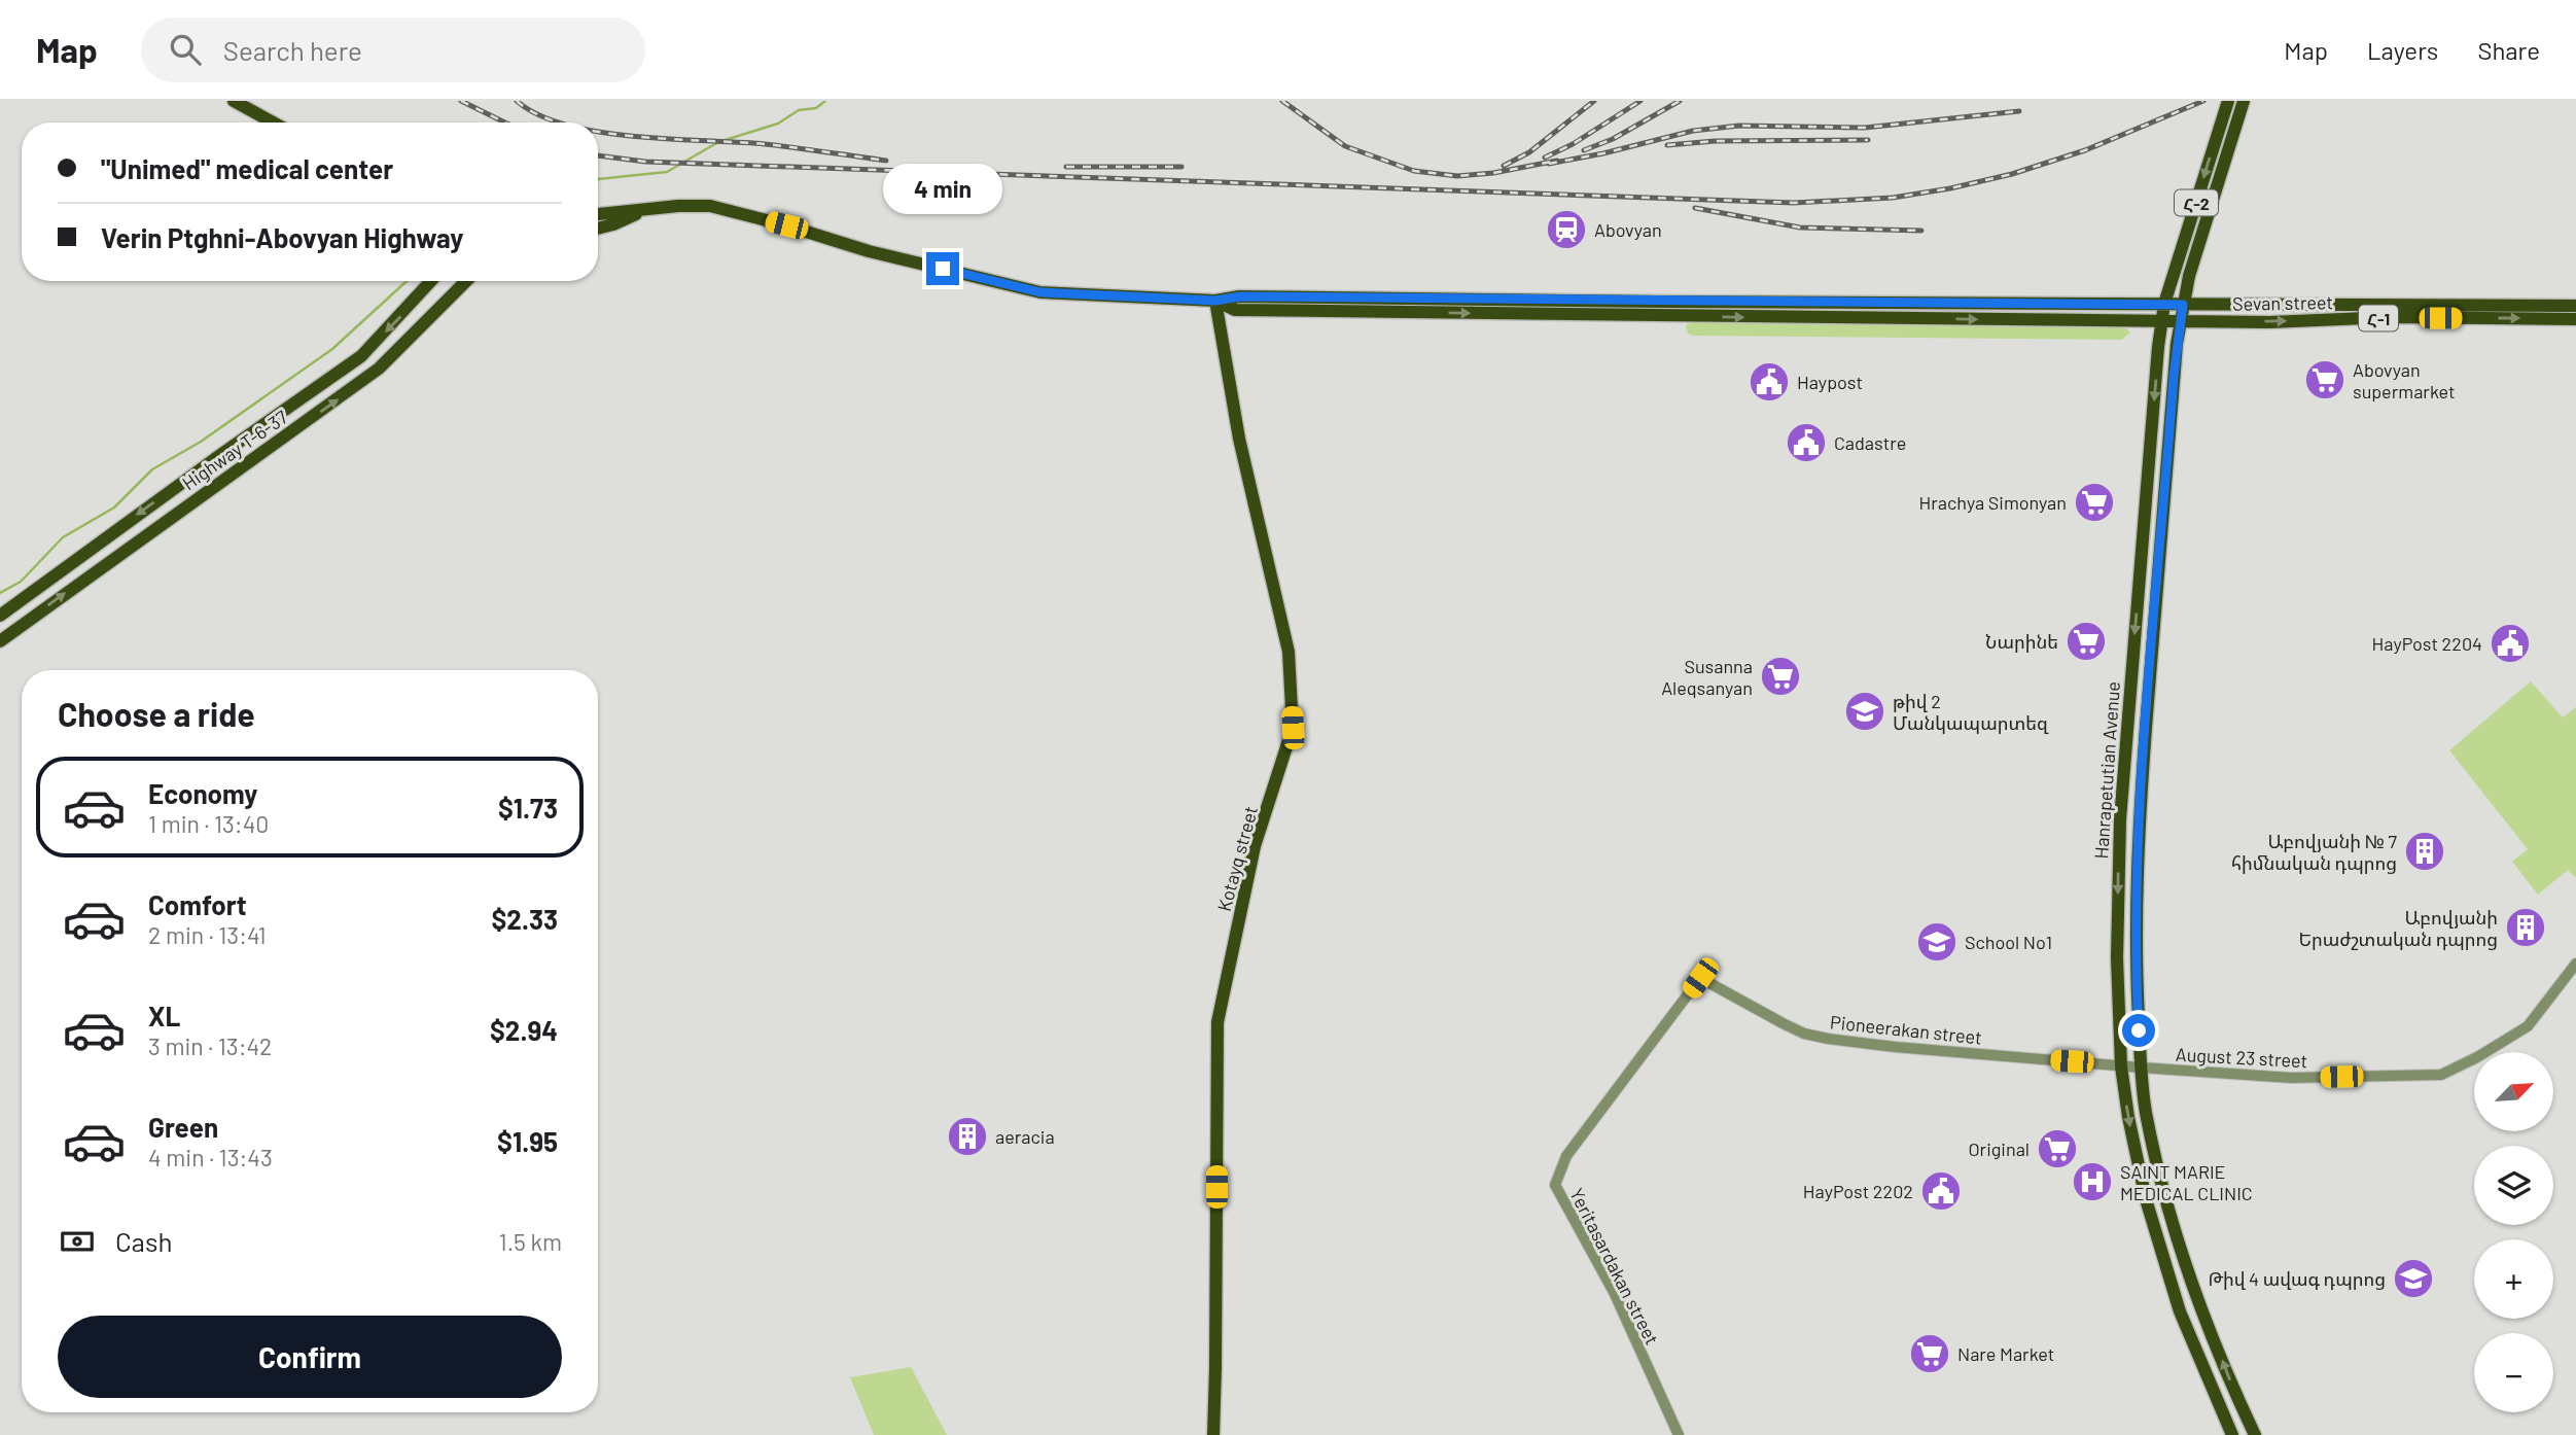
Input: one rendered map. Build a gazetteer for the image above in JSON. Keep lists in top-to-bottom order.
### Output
{
  "streets": {
    "main road": [
      "Հ-2",
      "Sevan street",
      "Հ-1",
      "Highway T-6-37",
      "Hanrapetutian Avenue",
      "Kotayq street"
    ],
    "street": ["Pioneerakan street", "August 23 street", "Yeritasardakan street"]
  },
  "crossings": [
    ["Sevan street", "Հ-1"],
    ["Sevan street", "Hanrapetutian Avenue"],
    ["Հ-1", "Hanrapetutian Avenue"],
    ["Հ-1", "Kotayq street"],
    ["Hanrapetutian Avenue", "Pioneerakan street"],
    ["Hanrapetutian Avenue", "August 23 street"],
    ["Pioneerakan street", "August 23 street"],
    ["Pioneerakan street", "Yeritasardakan street"]
  ],
  "places": {
    "station": ["Abovyan"],
    "supermarket": [
      "Abovyan supermarket",
      "Hrachya Simonyan",
      "Նարինե",
      "Susanna Aleqsanyan",
      "Original",
      "Nare Market"
    ],
    "public building": [
      "Haypost",
      "Cadastre",
      "HayPost 2204",
      "HayPost 2202"
    ],
    "school or university": ["թիվ 2 Մանկապարտեզ", "School No1", "Թիվ 4 ավագ դպրոց"],
    "building": ["Աբովյանի № 7 հիմնական դպրոց", "Աբովյանի Երաժշտական դպրոց", "aeracia"],
    "hospital": ["SAINT MARIE MEDICAL CLINIC"]
  },
  "north": "top right",
  "page": {
    "header": "Map",
    "search": "Search here",
    "nav": ["Map", "Layers", "Share"],
    "banner": ["\"Unimed\" medical center", "Verin Ptghni-Abovyan Highway"],
    "bubble": "4 min",
    "heading": "Choose a ride",
    "list": [
      {
        "name": "Economy",
        "note": "1 min · 13:40",
        "value": "$1.73"
      },
      {
        "name": "Comfort",
        "note": "2 min · 13:41",
        "value": "$2.33"
      },
      {
        "name": "XL",
        "note": "3 min · 13:42",
        "value": "$2.94"
      },
      {
        "name": "Green",
        "note": "4 min · 13:43",
        "value": "$1.95"
      }
    ],
    "map_buttons": ["+", "−"],
    "pay": ["Cash", "1.5 km"],
    "buttons": "Confirm"
  }
}
